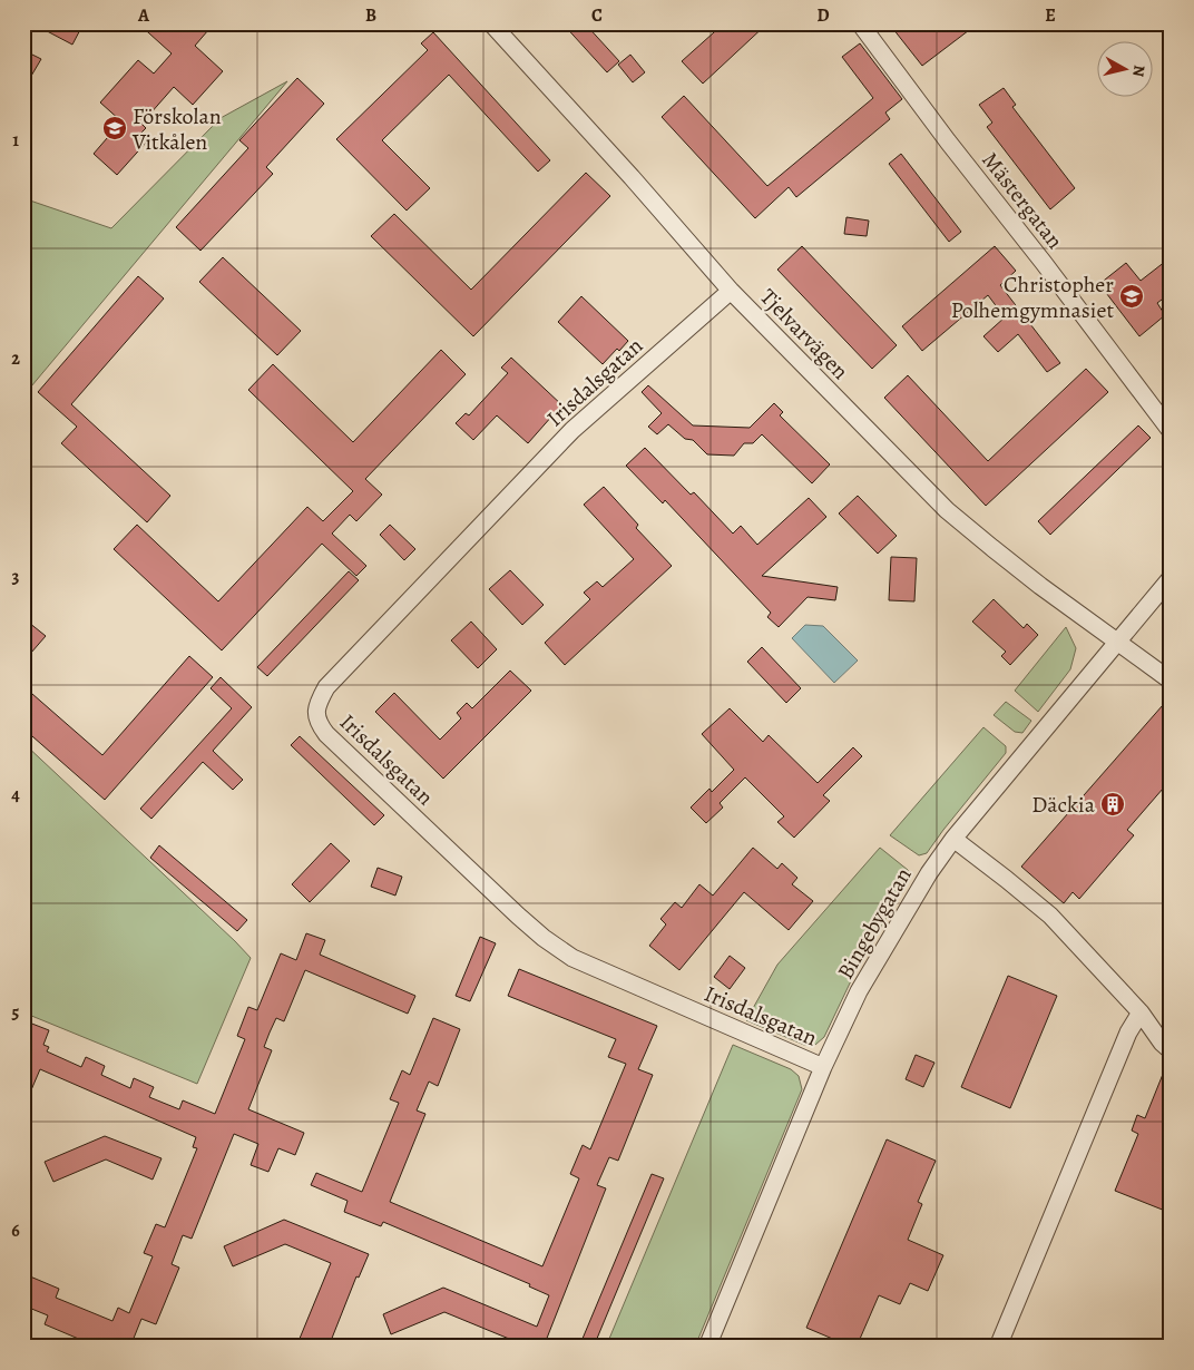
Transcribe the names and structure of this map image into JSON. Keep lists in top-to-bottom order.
{
  "streets": {
    "street": [
      "Mästergatan",
      "Tjelvarvägen",
      "Irisdalsgatan",
      "Bingebygatan"
    ]
  },
  "crossings": [
    ["Tjelvarvägen", "Irisdalsgatan"],
    ["Tjelvarvägen", "Bingebygatan"],
    ["Irisdalsgatan", "Bingebygatan"]
  ],
  "places": {
    "school or university": ["Förskolan Vitkålen", "Christopher Polhemgymnasiet"],
    "building": ["Däckia"]
  },
  "north": "right",
  "grid": {
    "columns": [
      "A",
      "B",
      "C",
      "D",
      "E"
    ],
    "rows": [
      "1",
      "2",
      "3",
      "4",
      "5",
      "6"
    ]
  }
}
